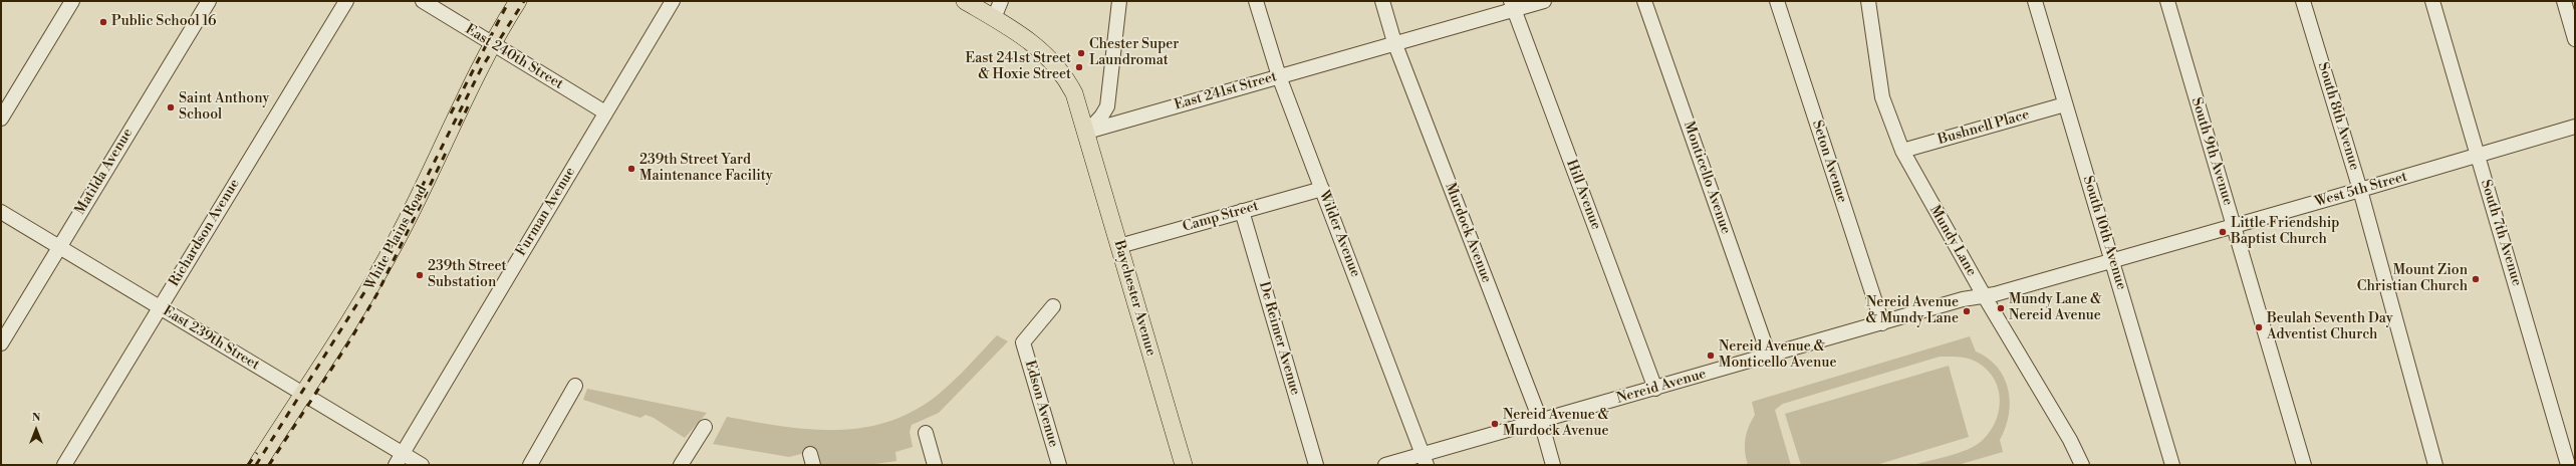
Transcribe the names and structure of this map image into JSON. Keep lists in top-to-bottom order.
{
  "streets": {
    "main road": ["White Plains Road", "Baychester Avenue"],
    "street": [
      "East 240th Street",
      "East 241st Street",
      "South 8th Avenue",
      "Bushnell Place",
      "South 9th Avenue",
      "Seton Avenue",
      "Matilda Avenue",
      "Monticello Avenue",
      "West 5th Street",
      "Hill Avenue",
      "Furman Avenue",
      "Camp Street",
      "Richardson Avenue",
      "Murdock Avenue",
      "South 10th Avenue",
      "South 7th Avenue",
      "Wilder Avenue",
      "Mundy Lane",
      "East 239th Street",
      "De Reimer Avenue",
      "Nereid Avenue",
      "Edson Avenue"
    ]
  },
  "crossings": [
    ["East 240th Street", "Furman Avenue"],
    ["East 240th Street", "White Plains Road"],
    ["East 241st Street", "Hill Avenue"],
    ["East 241st Street", "Murdock Avenue"],
    ["East 241st Street", "Wilder Avenue"],
    ["East 241st Street", "Baychester Avenue"],
    ["South 8th Avenue", "West 5th Street"],
    ["Bushnell Place", "South 10th Avenue"],
    ["Bushnell Place", "Mundy Lane"],
    ["South 9th Avenue", "West 5th Street"],
    ["Seton Avenue", "Nereid Avenue"],
    ["Matilda Avenue", "East 239th Street"],
    ["Monticello Avenue", "Nereid Avenue"],
    ["West 5th Street", "South 10th Avenue"],
    ["West 5th Street", "South 7th Avenue"],
    ["West 5th Street", "Mundy Lane"],
    ["West 5th Street", "Nereid Avenue"],
    ["Hill Avenue", "Nereid Avenue"],
    ["Furman Avenue", "East 239th Street"],
    ["Camp Street", "Wilder Avenue"],
    ["Camp Street", "Baychester Avenue"],
    ["Camp Street", "De Reimer Avenue"],
    ["Richardson Avenue", "East 239th Street"],
    ["Murdock Avenue", "Nereid Avenue"],
    ["Wilder Avenue", "Nereid Avenue"],
    ["White Plains Road", "East 239th Street"],
    ["Mundy Lane", "Nereid Avenue"]
  ],
  "places": [
    "Public School 16",
    "Chester Super Laundromat",
    "East 241st Street & Hoxie Street",
    "Saint Anthony School",
    "239th Street Yard Maintenance Facility",
    "Little Friendship Baptist Church",
    "239th Street Substation",
    "Mount Zion Christian Church",
    "Mundy Lane & Nereid Avenue",
    "Nereid Avenue & Mundy Lane",
    "Beulah Seventh Day Adventist Church",
    "Nereid Avenue & Monticello Avenue",
    "Nereid Avenue & Murdock Avenue"
  ],
  "north": "top"
}
